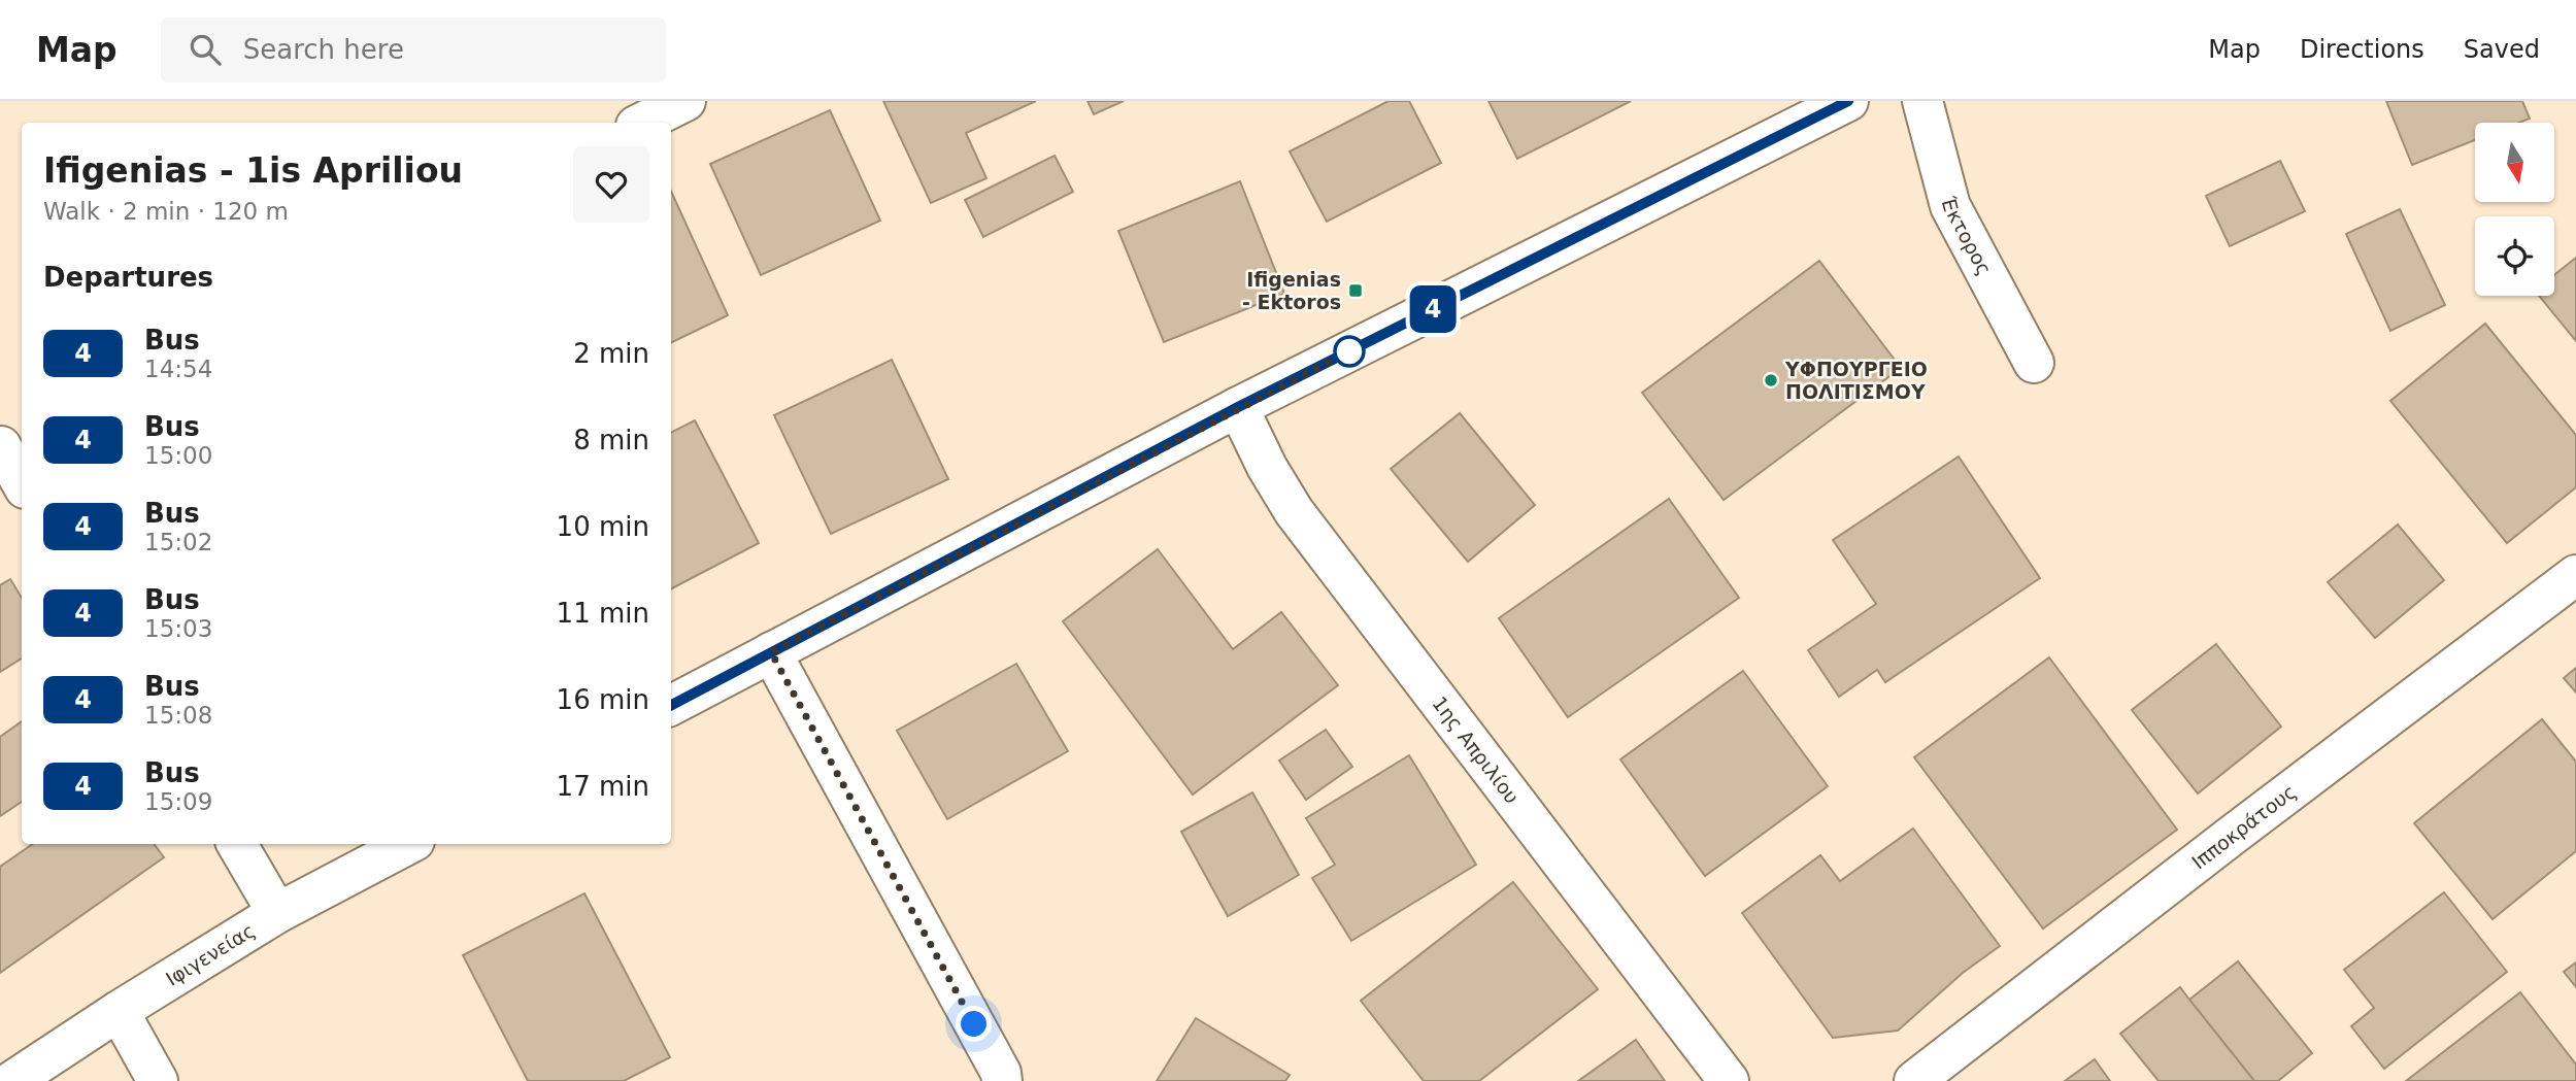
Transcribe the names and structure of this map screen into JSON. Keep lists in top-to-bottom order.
{
  "streets": {
    "street": [
      "Έκτορος",
      "1ης Απριλίου",
      "Ιπποκράτους",
      "Ιφιγενείας"
    ]
  },
  "places": {
    "transit": ["Ifigenias - Ektoros"],
    "other": ["ΥΦΠΟΥΡΓΕΙΟ ΠΟΛΙΤΙΣΜΟΥ"]
  },
  "lines": ["bus line 4"],
  "north": "bottom",
  "page": {
    "header": "Map",
    "search": "Search here",
    "nav": ["Map", "Directions", "Saved"],
    "on_map": "4",
    "heading": [
      ["Ifigenias - 1is Apriliou", "Walk · 2 min · 120 m"],
      "Departures"
    ],
    "list": [
      {
        "mark": "4",
        "name": "Bus",
        "note": "14:54",
        "value": "2 min"
      },
      {
        "mark": "4",
        "name": "Bus",
        "note": "15:00",
        "value": "8 min"
      },
      {
        "mark": "4",
        "name": "Bus",
        "note": "15:02",
        "value": "10 min"
      },
      {
        "mark": "4",
        "name": "Bus",
        "note": "15:03",
        "value": "11 min"
      },
      {
        "mark": "4",
        "name": "Bus",
        "note": "15:08",
        "value": "16 min"
      },
      {
        "mark": "4",
        "name": "Bus",
        "note": "15:09",
        "value": "17 min"
      }
    ]
  }
}
